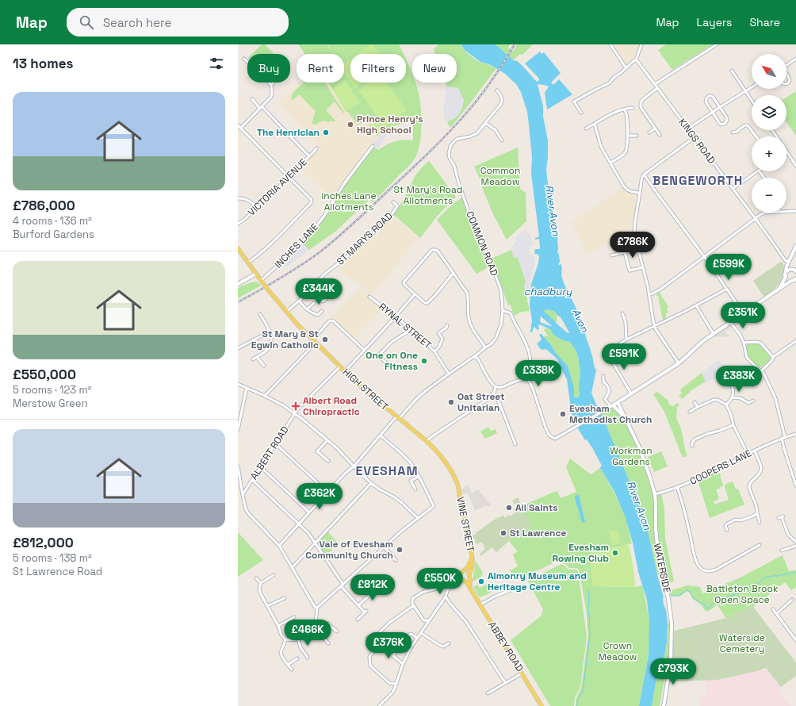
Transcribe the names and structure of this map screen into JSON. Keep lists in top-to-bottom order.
{
  "streets": {
    "main road": [
      "HIGH STREET",
      "VINE STREET",
      "WATERSIDE",
      "ABBEY ROAD"
    ],
    "street": [
      "KINGS ROAD",
      "VICTORIA AVENUE",
      "ST MARYS ROAD",
      "COMMON ROAD",
      "INCHES LANE",
      "RYNAL STREET",
      "ALBERT ROAD",
      "COOPERS LANE"
    ]
  },
  "crossings": [
    ["ST MARYS ROAD", "HIGH STREET"],
    ["COMMON ROAD", "RYNAL STREET"],
    ["COMMON ROAD", "HIGH STREET"],
    ["INCHES LANE", "HIGH STREET"],
    ["HIGH STREET", "ALBERT ROAD"],
    ["HIGH STREET", "VINE STREET"],
    ["COOPERS LANE", "WATERSIDE"],
    ["VINE STREET", "ABBEY ROAD"]
  ],
  "districts": ["BENGEWORTH", "EVESHAM"],
  "water": ["River Avon", "chadbury", "Avon"],
  "parks": [
    "Common Meadow",
    "St Mary's Road Allotments",
    "Inches Lane Allotments",
    "Workman Gardens",
    "Battleton Brook Open Space",
    "Waterside Cemetery",
    "Crown Meadow"
  ],
  "places": {
    "other": [
      "Prince Henry's High School",
      "The Henrician",
      "St Mary & St Egwin Catholic",
      "One on One Fitness",
      "Oat Street Unitarian",
      "Evesham Methodist Church",
      "All Saints",
      "St Lawrence",
      "Vale of Evesham Community Church",
      "Evesham Rowing Club",
      "Almonry Museum and Heritage Centre"
    ],
    "health": ["Albert Road Chiropractic"]
  },
  "north": "top left",
  "page": {
    "header": "Map",
    "search": "Search here",
    "nav": ["Map", "Layers", "Share"],
    "heading": "13 homes",
    "map_buttons": ["+", "−"],
    "chip": [
      "Buy",
      "Rent",
      "Filters",
      "New"
    ],
    "list": [
      {
        "name": "£786,000",
        "note": "4 rooms · 136 m² · Burford Gardens"
      },
      {
        "name": "£550,000",
        "note": "5 rooms · 123 m² · Merstow Green"
      },
      {
        "name": "£812,000",
        "note": "5 rooms · 138 m² · St Lawrence Road"
      }
    ],
    "price": [
      "£786K",
      "£599K",
      "£344K",
      "£351K",
      "£591K",
      "£338K",
      "£383K",
      "£362K",
      "£550K",
      "£812K",
      "£466K",
      "£376K",
      "£793K"
    ]
  }
}
